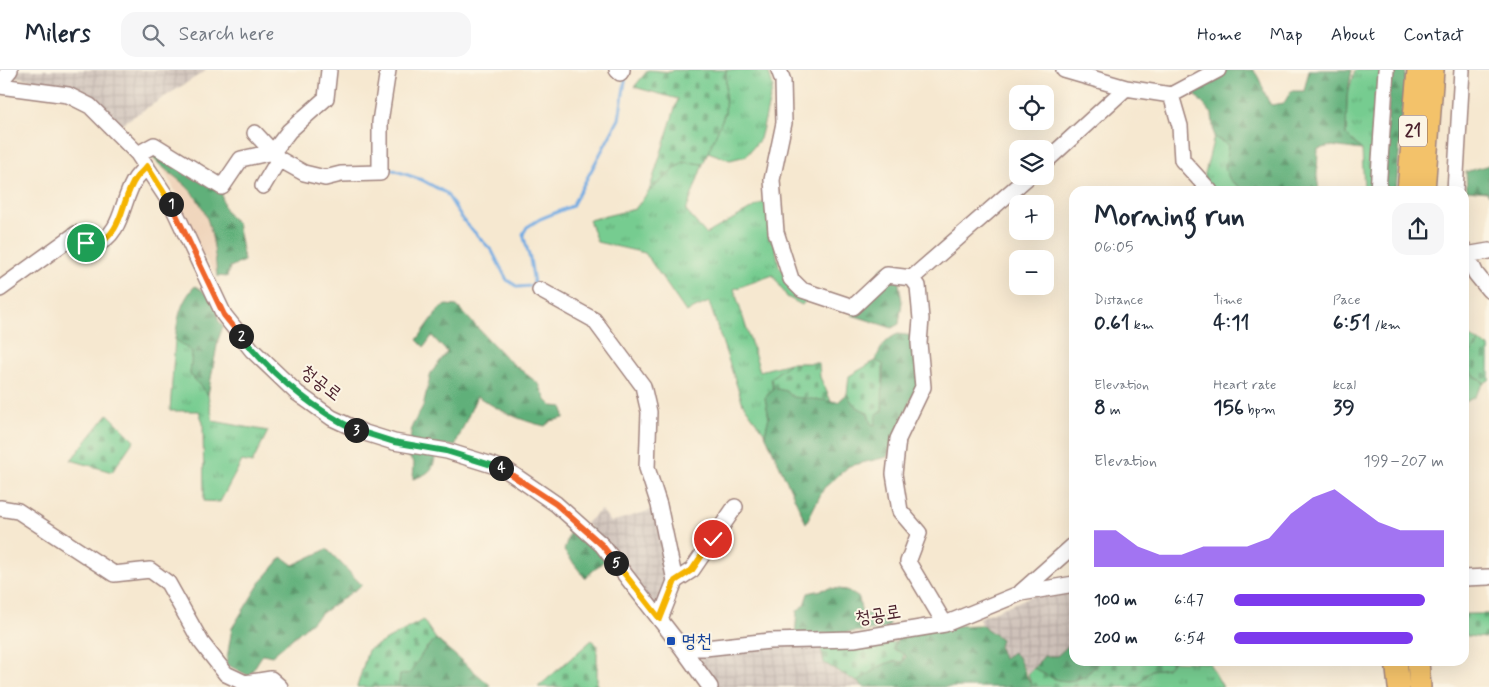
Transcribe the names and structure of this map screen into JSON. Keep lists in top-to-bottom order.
{
  "streets": {
    "highway": ["21"],
    "street": ["청공로"]
  },
  "places": {
    "transit": ["명천"]
  },
  "page": {
    "header": "Milers",
    "search": "Search here",
    "nav": [
      "Home",
      "Map",
      "About",
      "Contact"
    ],
    "map_buttons": ["+", "−"],
    "heading": ["Morning run", "06:05"],
    "pins": [
      "1",
      "2",
      "3",
      "4",
      "5"
    ],
    "stats": [
      ["Distance", "0.61 km"],
      ["Time", "4:11"],
      ["Pace", "6:51 /km"],
      ["Elevation", "8 m"],
      ["Heart rate", "156 bpm"],
      ["kcal", "39"]
    ],
    "chart": ["Elevation", "199–207 m"],
    "list": [
      {
        "name": "100 m",
        "note": "6:47"
      },
      {
        "name": "200 m",
        "note": "6:54"
      }
    ]
  }
}
